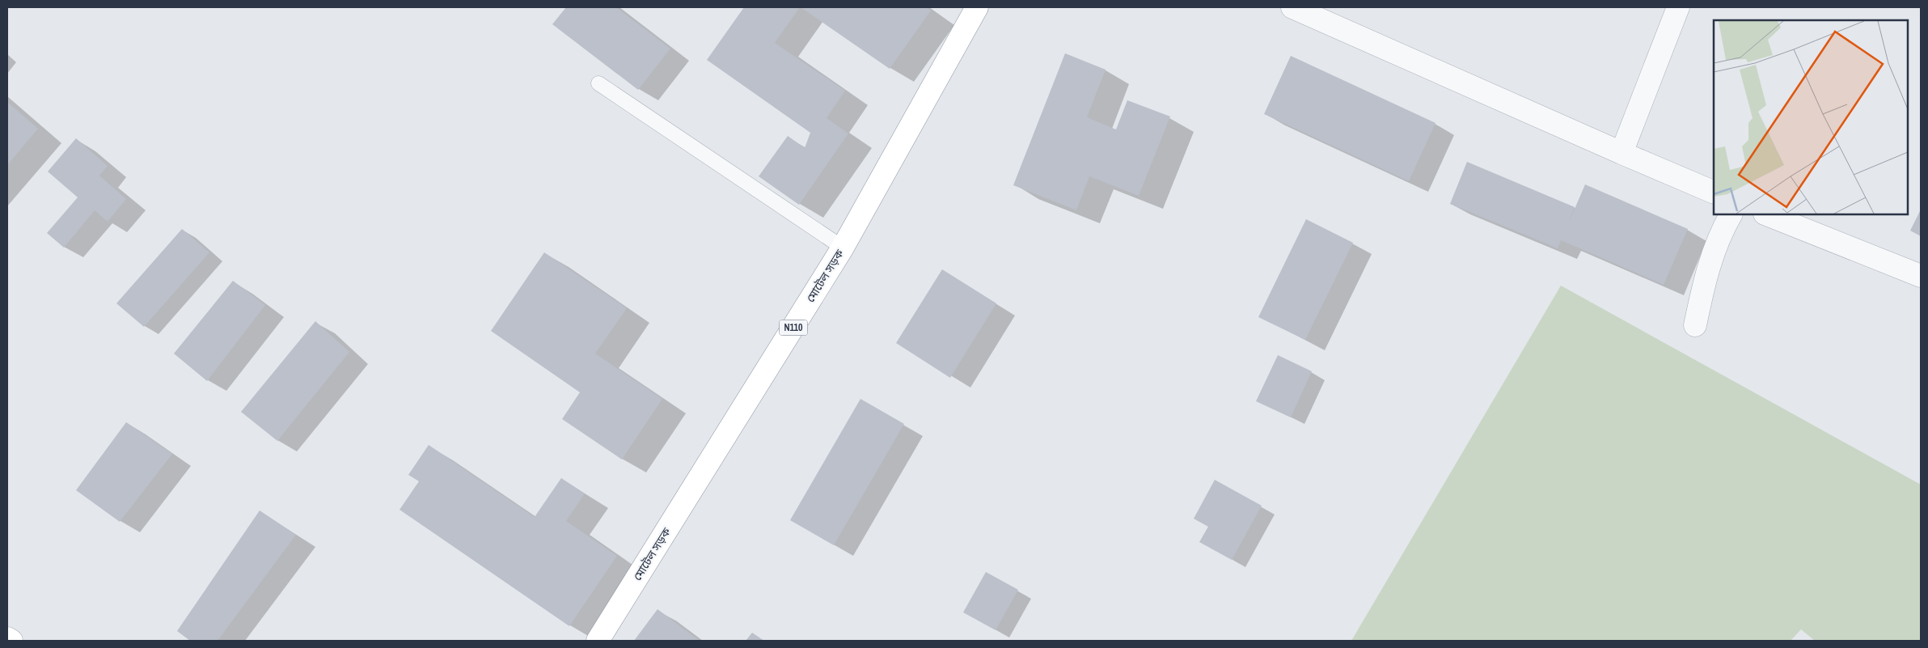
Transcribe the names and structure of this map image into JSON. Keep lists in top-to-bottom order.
{
  "streets": {
    "main road": ["মোটেল সড়ক", "N110"]
  }
}
